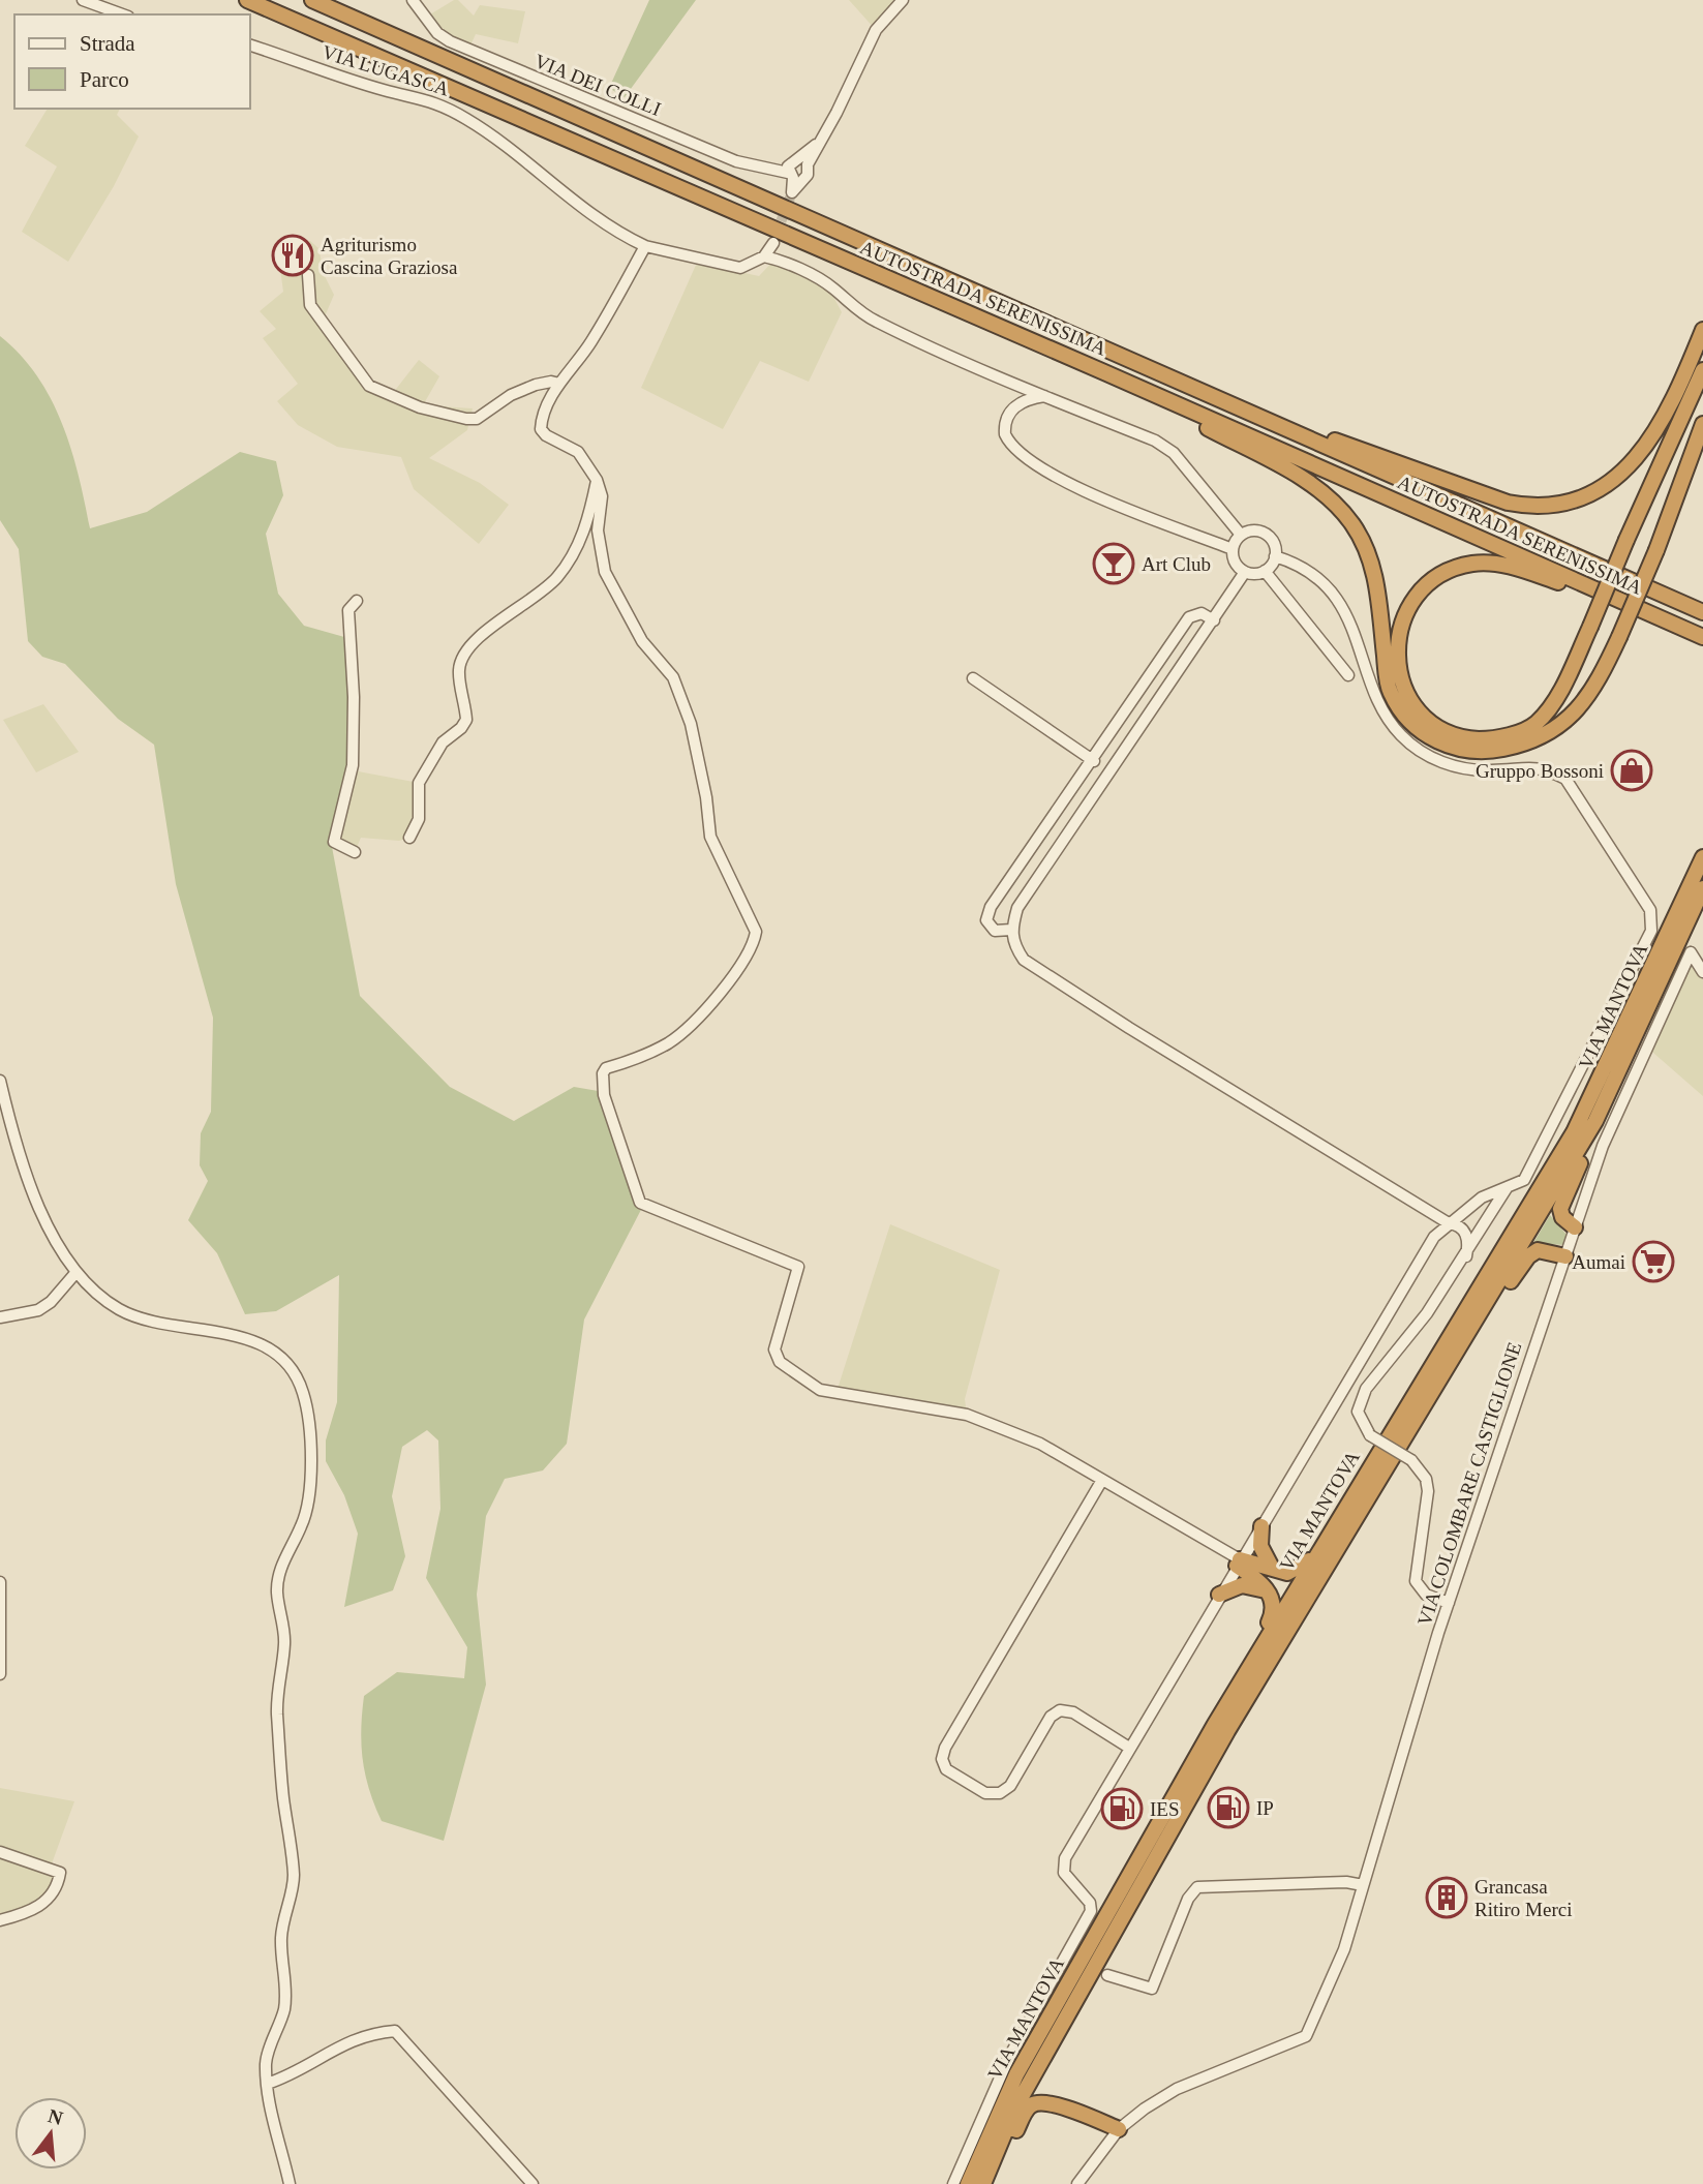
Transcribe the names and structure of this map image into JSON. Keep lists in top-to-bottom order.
{
  "streets": {
    "highway": ["AUTOSTRADA SERENISSIMA", "VIA MANTOVA"],
    "street": ["VIA LUGASCA", "VIA DEI COLLI", "VIA COLOMBARE CASTIGLIONE"]
  },
  "places": {
    "restaurant": ["Agriturismo Cascina Graziosa"],
    "bar": ["Art Club"],
    "shop": ["Gruppo Bossoni"],
    "supermarket": ["Aumai"],
    "fuel station": ["IP", "IES"],
    "building": ["Grancasa Ritiro Merci"]
  },
  "legend": ["Strada", "Parco"],
  "north": "top"
}
